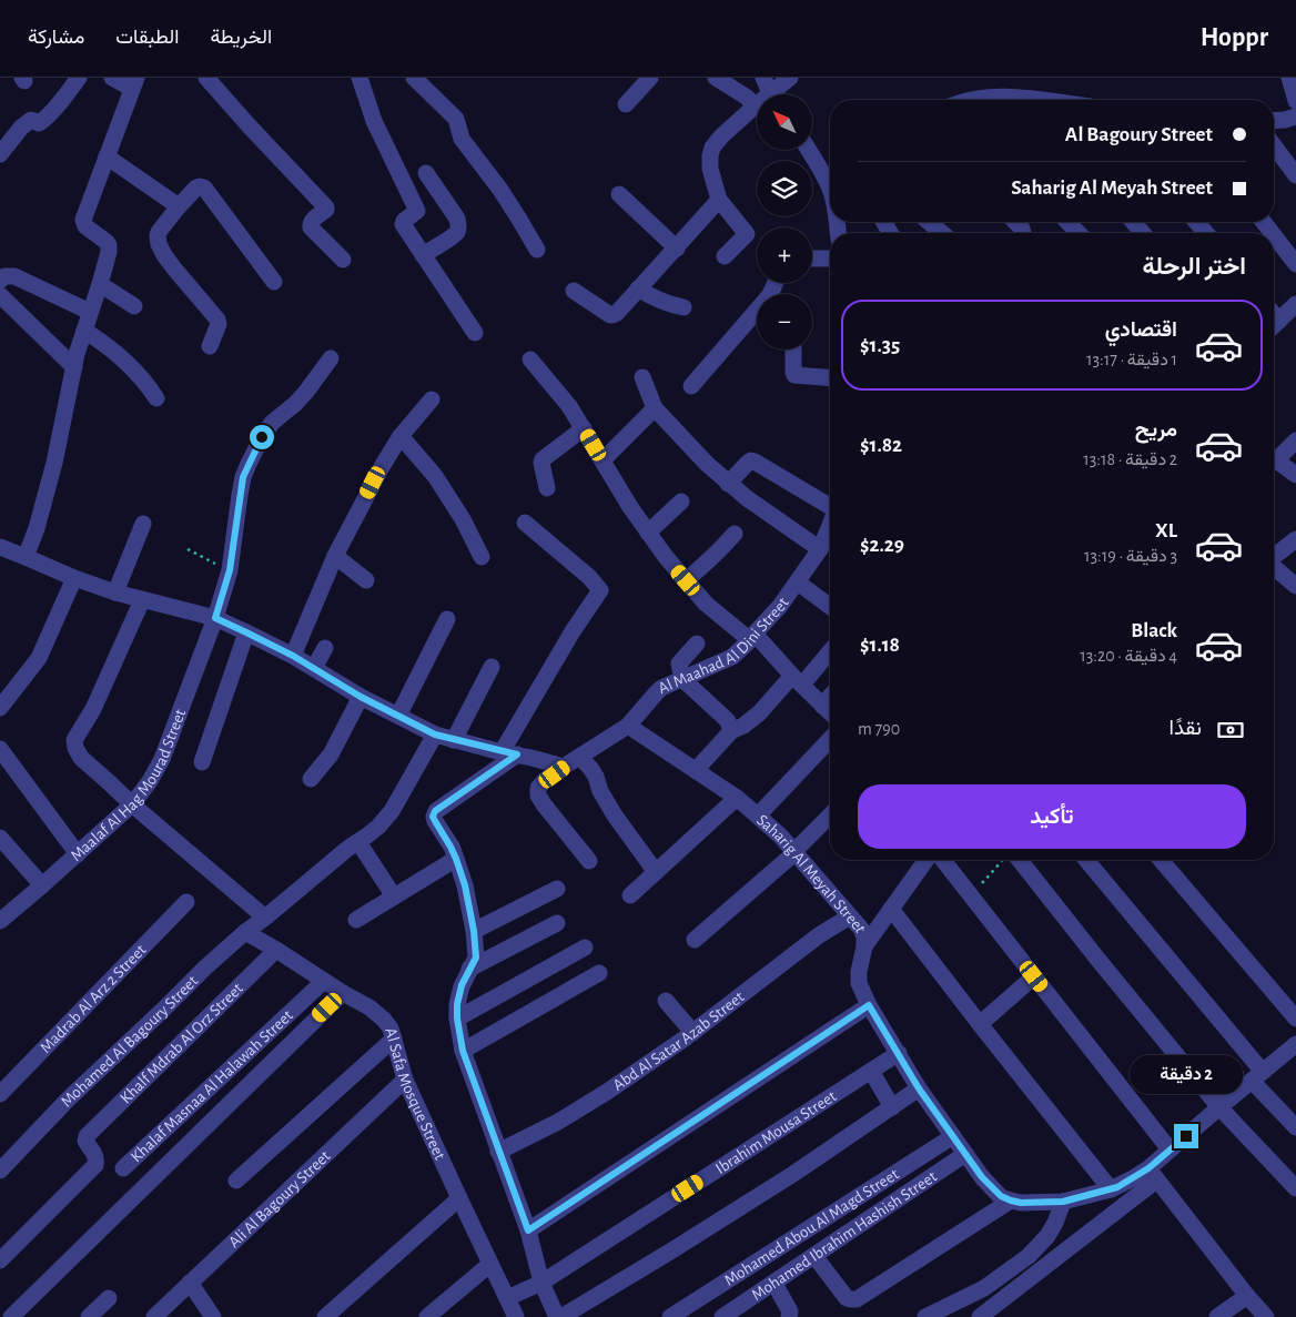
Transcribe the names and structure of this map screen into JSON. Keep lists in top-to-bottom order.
{
  "streets": {
    "street": [
      "Al Maahad Al Dini Street",
      "Maalaf Al Hag Mourad Street",
      "Saharig Al Meyah Street",
      "Madrab Al Arz 2 Street",
      "Abd Al Satar Azab Street",
      "Mohamed Al Bagoury Street",
      "Khalf Mdrab Al Orz Street",
      "Khalaf Masnaa Al Halawah Street",
      "Al Safa Mosque Street",
      "Ibrahim Mousa Street",
      "Ali Al Bagoury Street",
      "Mohamed Abou Al Magd Street",
      "Mohamed Ibrahim Hashish Street"
    ]
  },
  "crossings": [
    ["Al Maahad Al Dini Street", "Saharig Al Meyah Street"],
    ["Saharig Al Meyah Street", "Abd Al Satar Azab Street"],
    ["Saharig Al Meyah Street", "Ibrahim Mousa Street"],
    ["Saharig Al Meyah Street", "Mohamed Abou Al Magd Street"],
    ["Saharig Al Meyah Street", "Mohamed Ibrahim Hashish Street"],
    ["Mohamed Al Bagoury Street", "Al Safa Mosque Street"],
    ["Khalf Mdrab Al Orz Street", "Al Safa Mosque Street"],
    ["Khalaf Masnaa Al Halawah Street", "Al Safa Mosque Street"],
    ["Al Safa Mosque Street", "Ibrahim Mousa Street"],
    ["Al Safa Mosque Street", "Ali Al Bagoury Street"]
  ],
  "north": "top left",
  "page": {
    "header": "Hoppr",
    "nav": ["الخريطة", "الطبقات", "مشاركة"],
    "map_buttons": ["+", "−"],
    "banner": ["Al Bagoury Street", "Saharig Al Meyah Street"],
    "heading": "اختر الرحلة",
    "list": [
      {
        "name": "اقتصادي",
        "note": "1 دقيقة · 13:17",
        "value": "$1.35"
      },
      {
        "name": "مريح",
        "note": "2 دقيقة · 13:18",
        "value": "$1.82"
      },
      {
        "name": "XL",
        "note": "3 دقيقة · 13:19",
        "value": "$2.29"
      },
      {
        "name": "Black",
        "note": "4 دقيقة · 13:20",
        "value": "$1.18"
      }
    ],
    "pay": ["نقدًا", "790 m"],
    "buttons": "تأكيد",
    "bubble": "2 دقيقة"
  }
}
